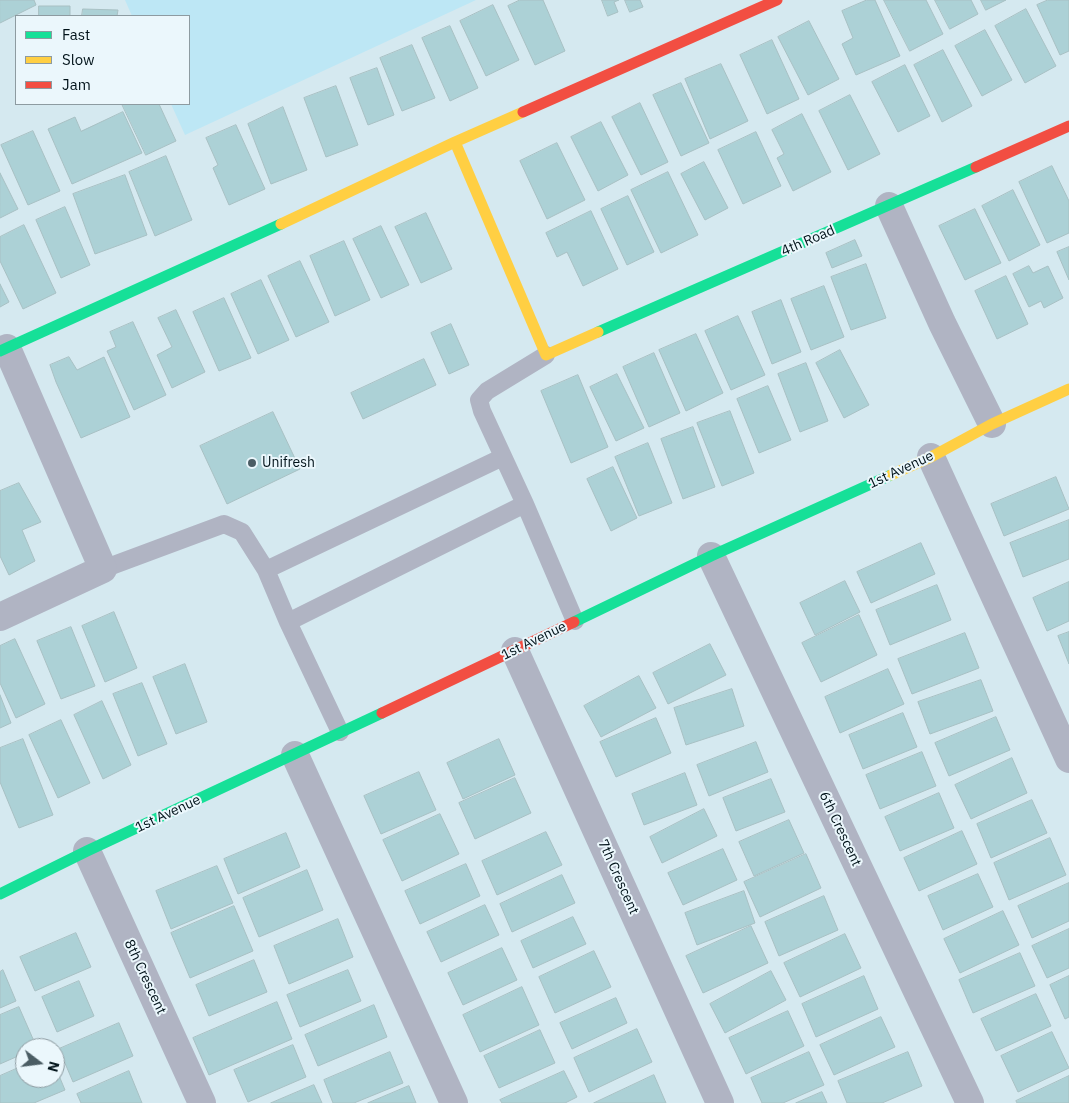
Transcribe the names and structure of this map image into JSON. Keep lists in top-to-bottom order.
{
  "streets": {
    "street": [
      "4th Road",
      "1st Avenue",
      "6th Crescent",
      "7th Crescent",
      "8th Crescent"
    ]
  },
  "crossings": [
    ["1st Avenue", "6th Crescent"],
    ["1st Avenue", "7th Crescent"],
    ["1st Avenue", "8th Crescent"]
  ],
  "places": ["Unifresh"],
  "legend": ["Fast", "Slow", "Jam"],
  "north": "right"
}
